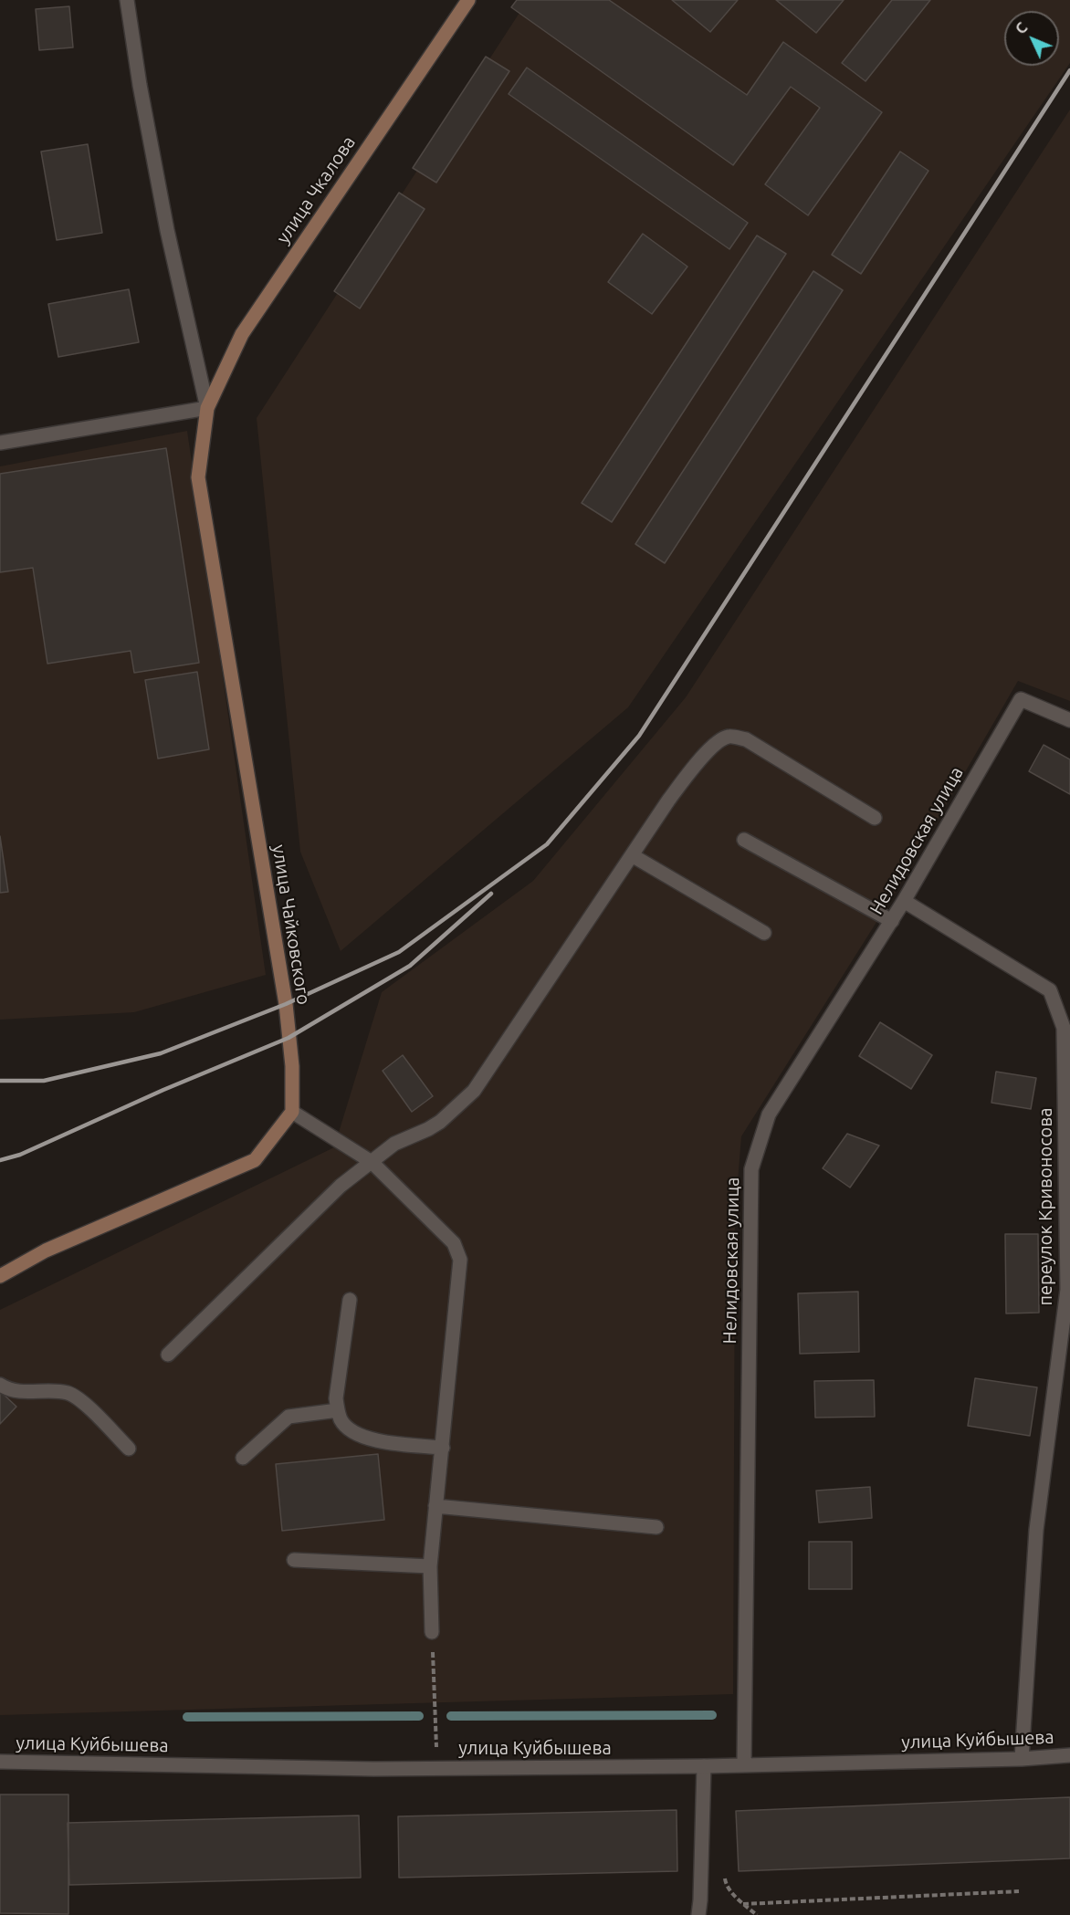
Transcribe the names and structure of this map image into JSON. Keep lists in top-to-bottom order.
{
  "streets": {
    "street": [
      "улица Чкалова",
      "Нелидовская улица",
      "улица Чайковского",
      "переулок Кривоносова",
      "улица Куйбышева"
    ]
  },
  "crossings": [
    ["улица Чкалова", "улица Чайковского"],
    ["Нелидовская улица", "переулок Кривоносова"],
    ["Нелидовская улица", "улица Куйбышева"],
    ["переулок Кривоносова", "улица Куйбышева"]
  ],
  "north": "top left"
}
